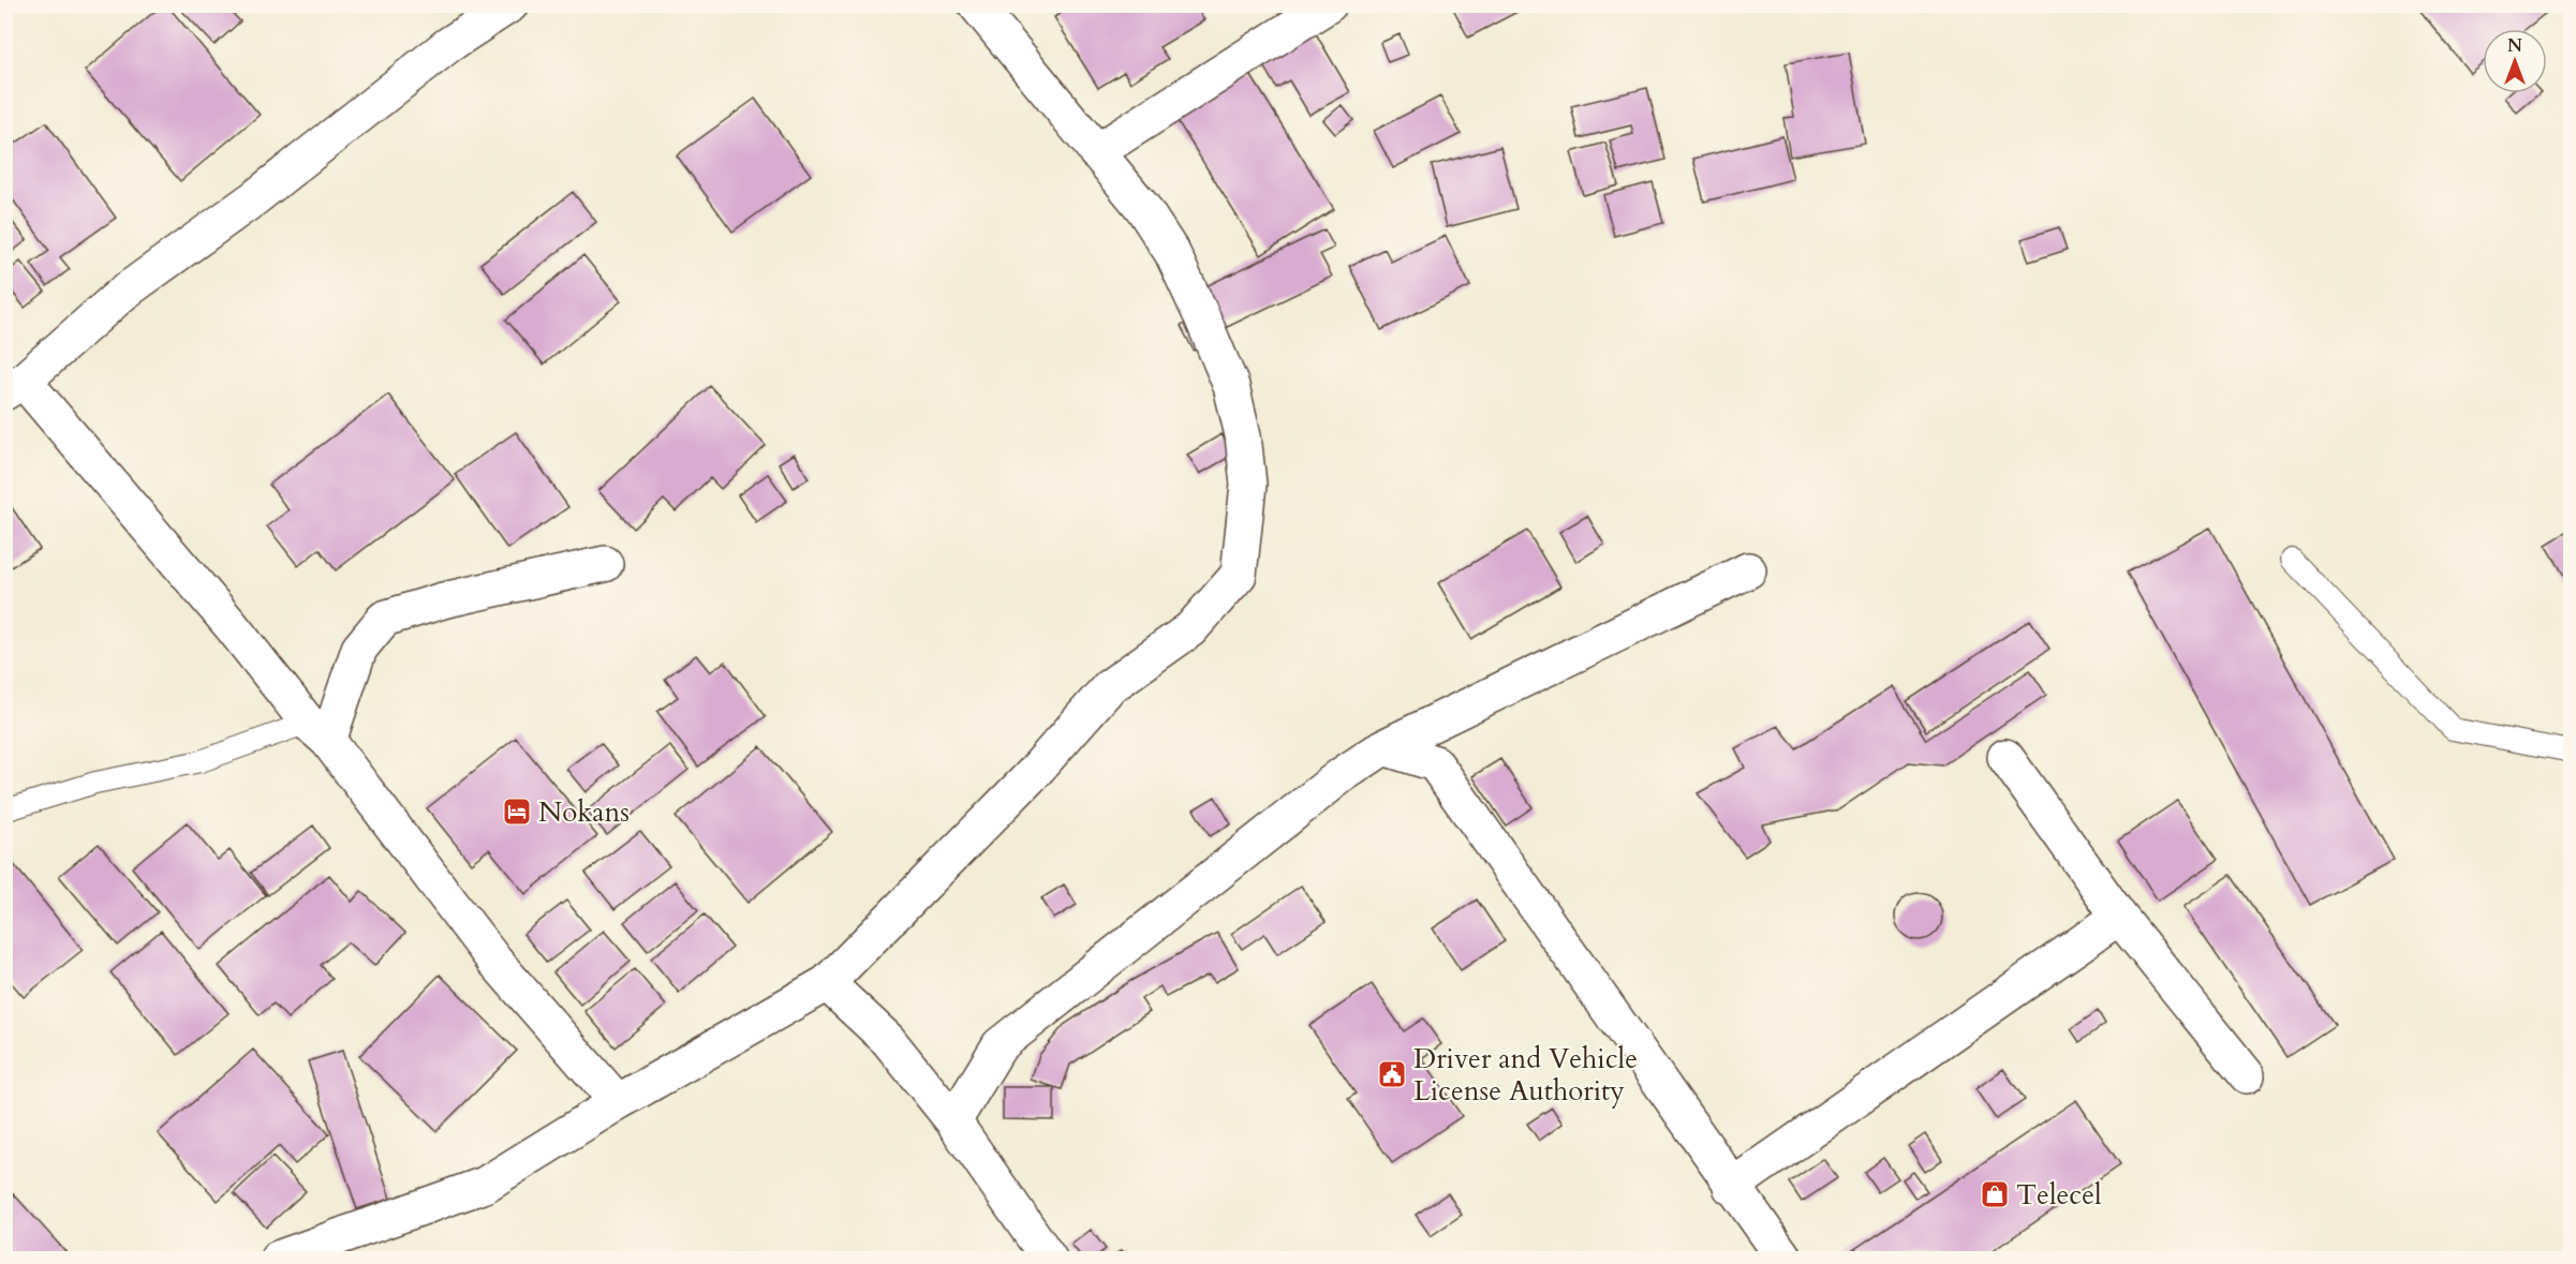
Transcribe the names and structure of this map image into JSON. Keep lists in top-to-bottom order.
{
  "places": {
    "hotel": ["Nokans"],
    "public building": ["Driver and Vehicle License Authority"],
    "shop": ["Telecel"]
  },
  "north": "top"
}
